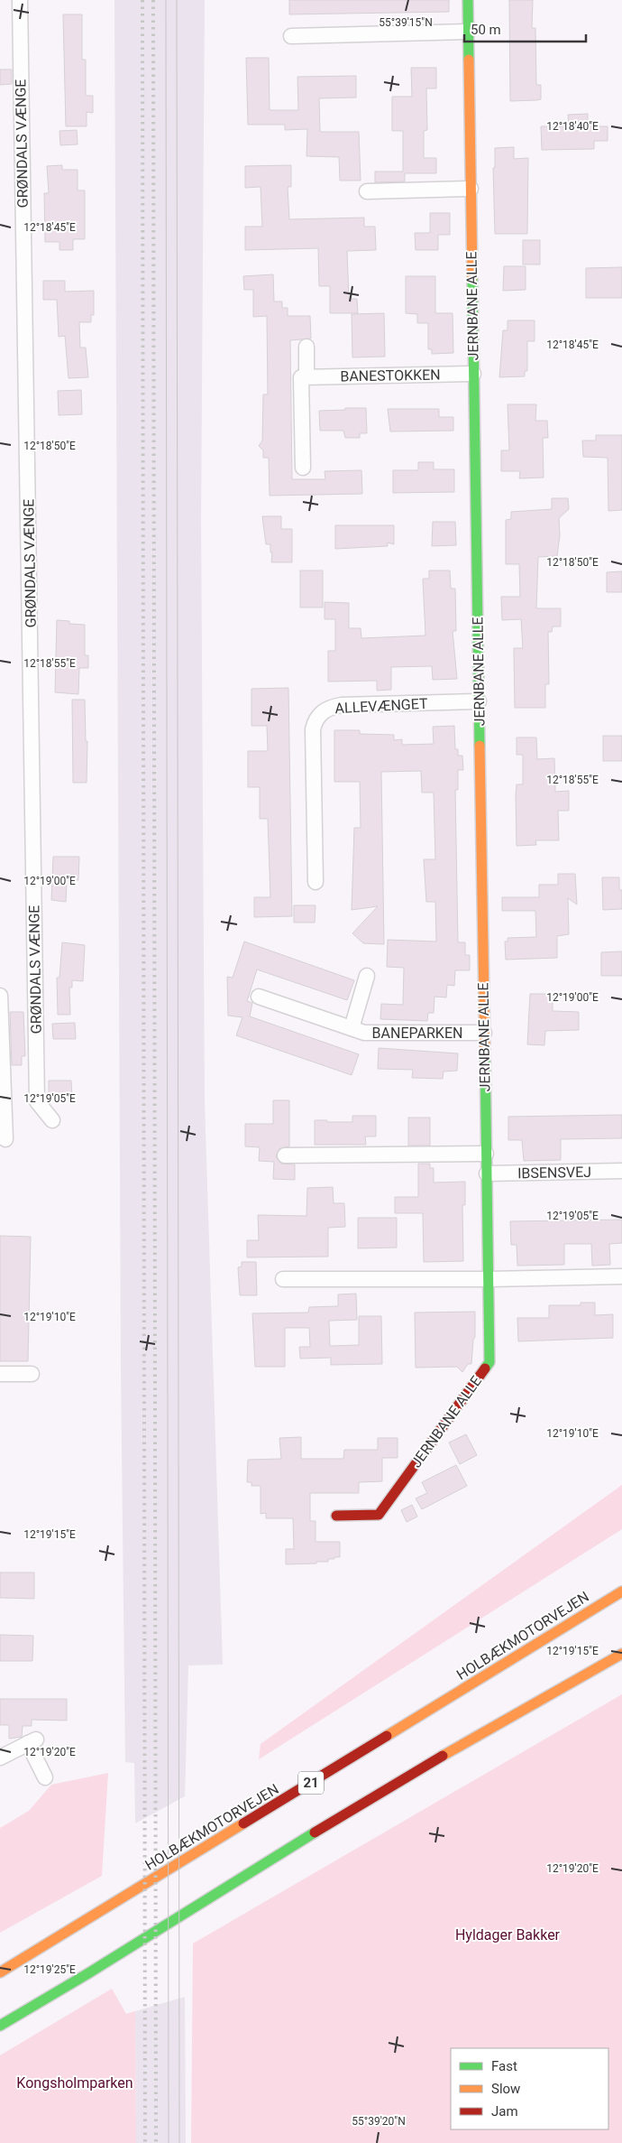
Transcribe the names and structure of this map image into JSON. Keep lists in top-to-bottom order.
{
  "streets": {
    "main road": ["JERNBANE ALLE", "HOLBÆKMOTORVEJEN", "21"],
    "street": [
      "GRØNDALS VÆNGE",
      "BANESTOKKEN",
      "ALLEVÆNGET",
      "BANEPARKEN",
      "IBSENSVEJ"
    ]
  },
  "crossings": [
    ["JERNBANE ALLE", "BANESTOKKEN"],
    ["JERNBANE ALLE", "ALLEVÆNGET"],
    ["JERNBANE ALLE", "BANEPARKEN"],
    ["JERNBANE ALLE", "IBSENSVEJ"]
  ],
  "parks": ["Hyldager Bakker", "Kongsholmparken"],
  "legend": ["Fast", "Slow", "Jam"],
  "scale_bar": "50 m",
  "coordinates": [
    "55°39'15\"N",
    "12°18'40\"E",
    "12°18'45\"E",
    "12°18'50\"E",
    "12°18'55\"E",
    "12°19'00\"E",
    "12°19'05\"E",
    "12°19'10\"E",
    "12°19'15\"E",
    "12°19'20\"E",
    "12°19'25\"E",
    "55°39'20\"N"
  ]
}
